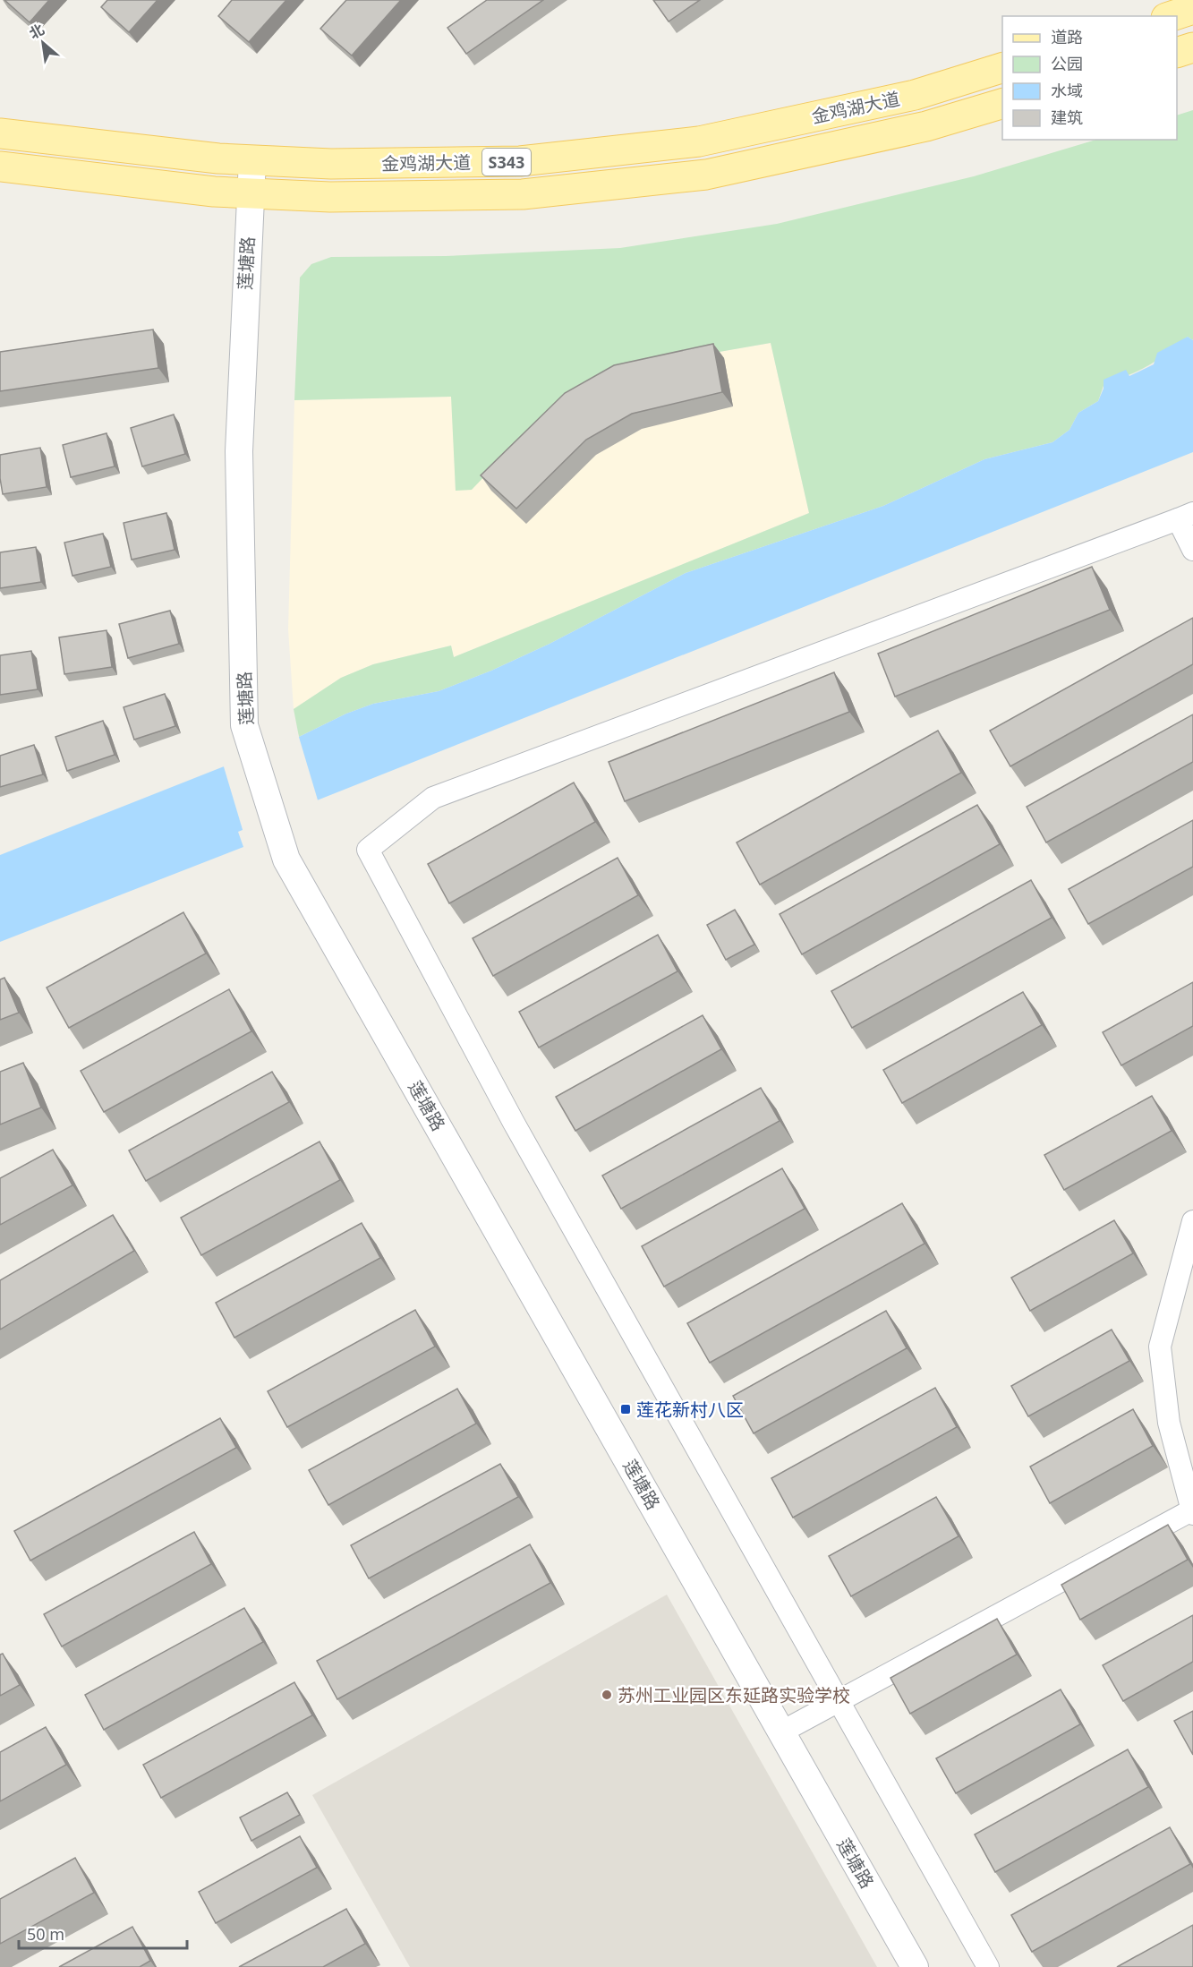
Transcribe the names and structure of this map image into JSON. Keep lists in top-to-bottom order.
{
  "streets": {
    "main road": ["金鸡湖大道", "S343"],
    "street": ["莲塘路"]
  },
  "crossings": [
    ["金鸡湖大道", "莲塘路"]
  ],
  "places": {
    "transit": ["莲花新村八区"],
    "other": ["苏州工业园区东延路实验学校"]
  },
  "legend": [
    "道路",
    "公园",
    "水域",
    "建筑"
  ],
  "scale_bar": "50 m",
  "north": "top left"
}
